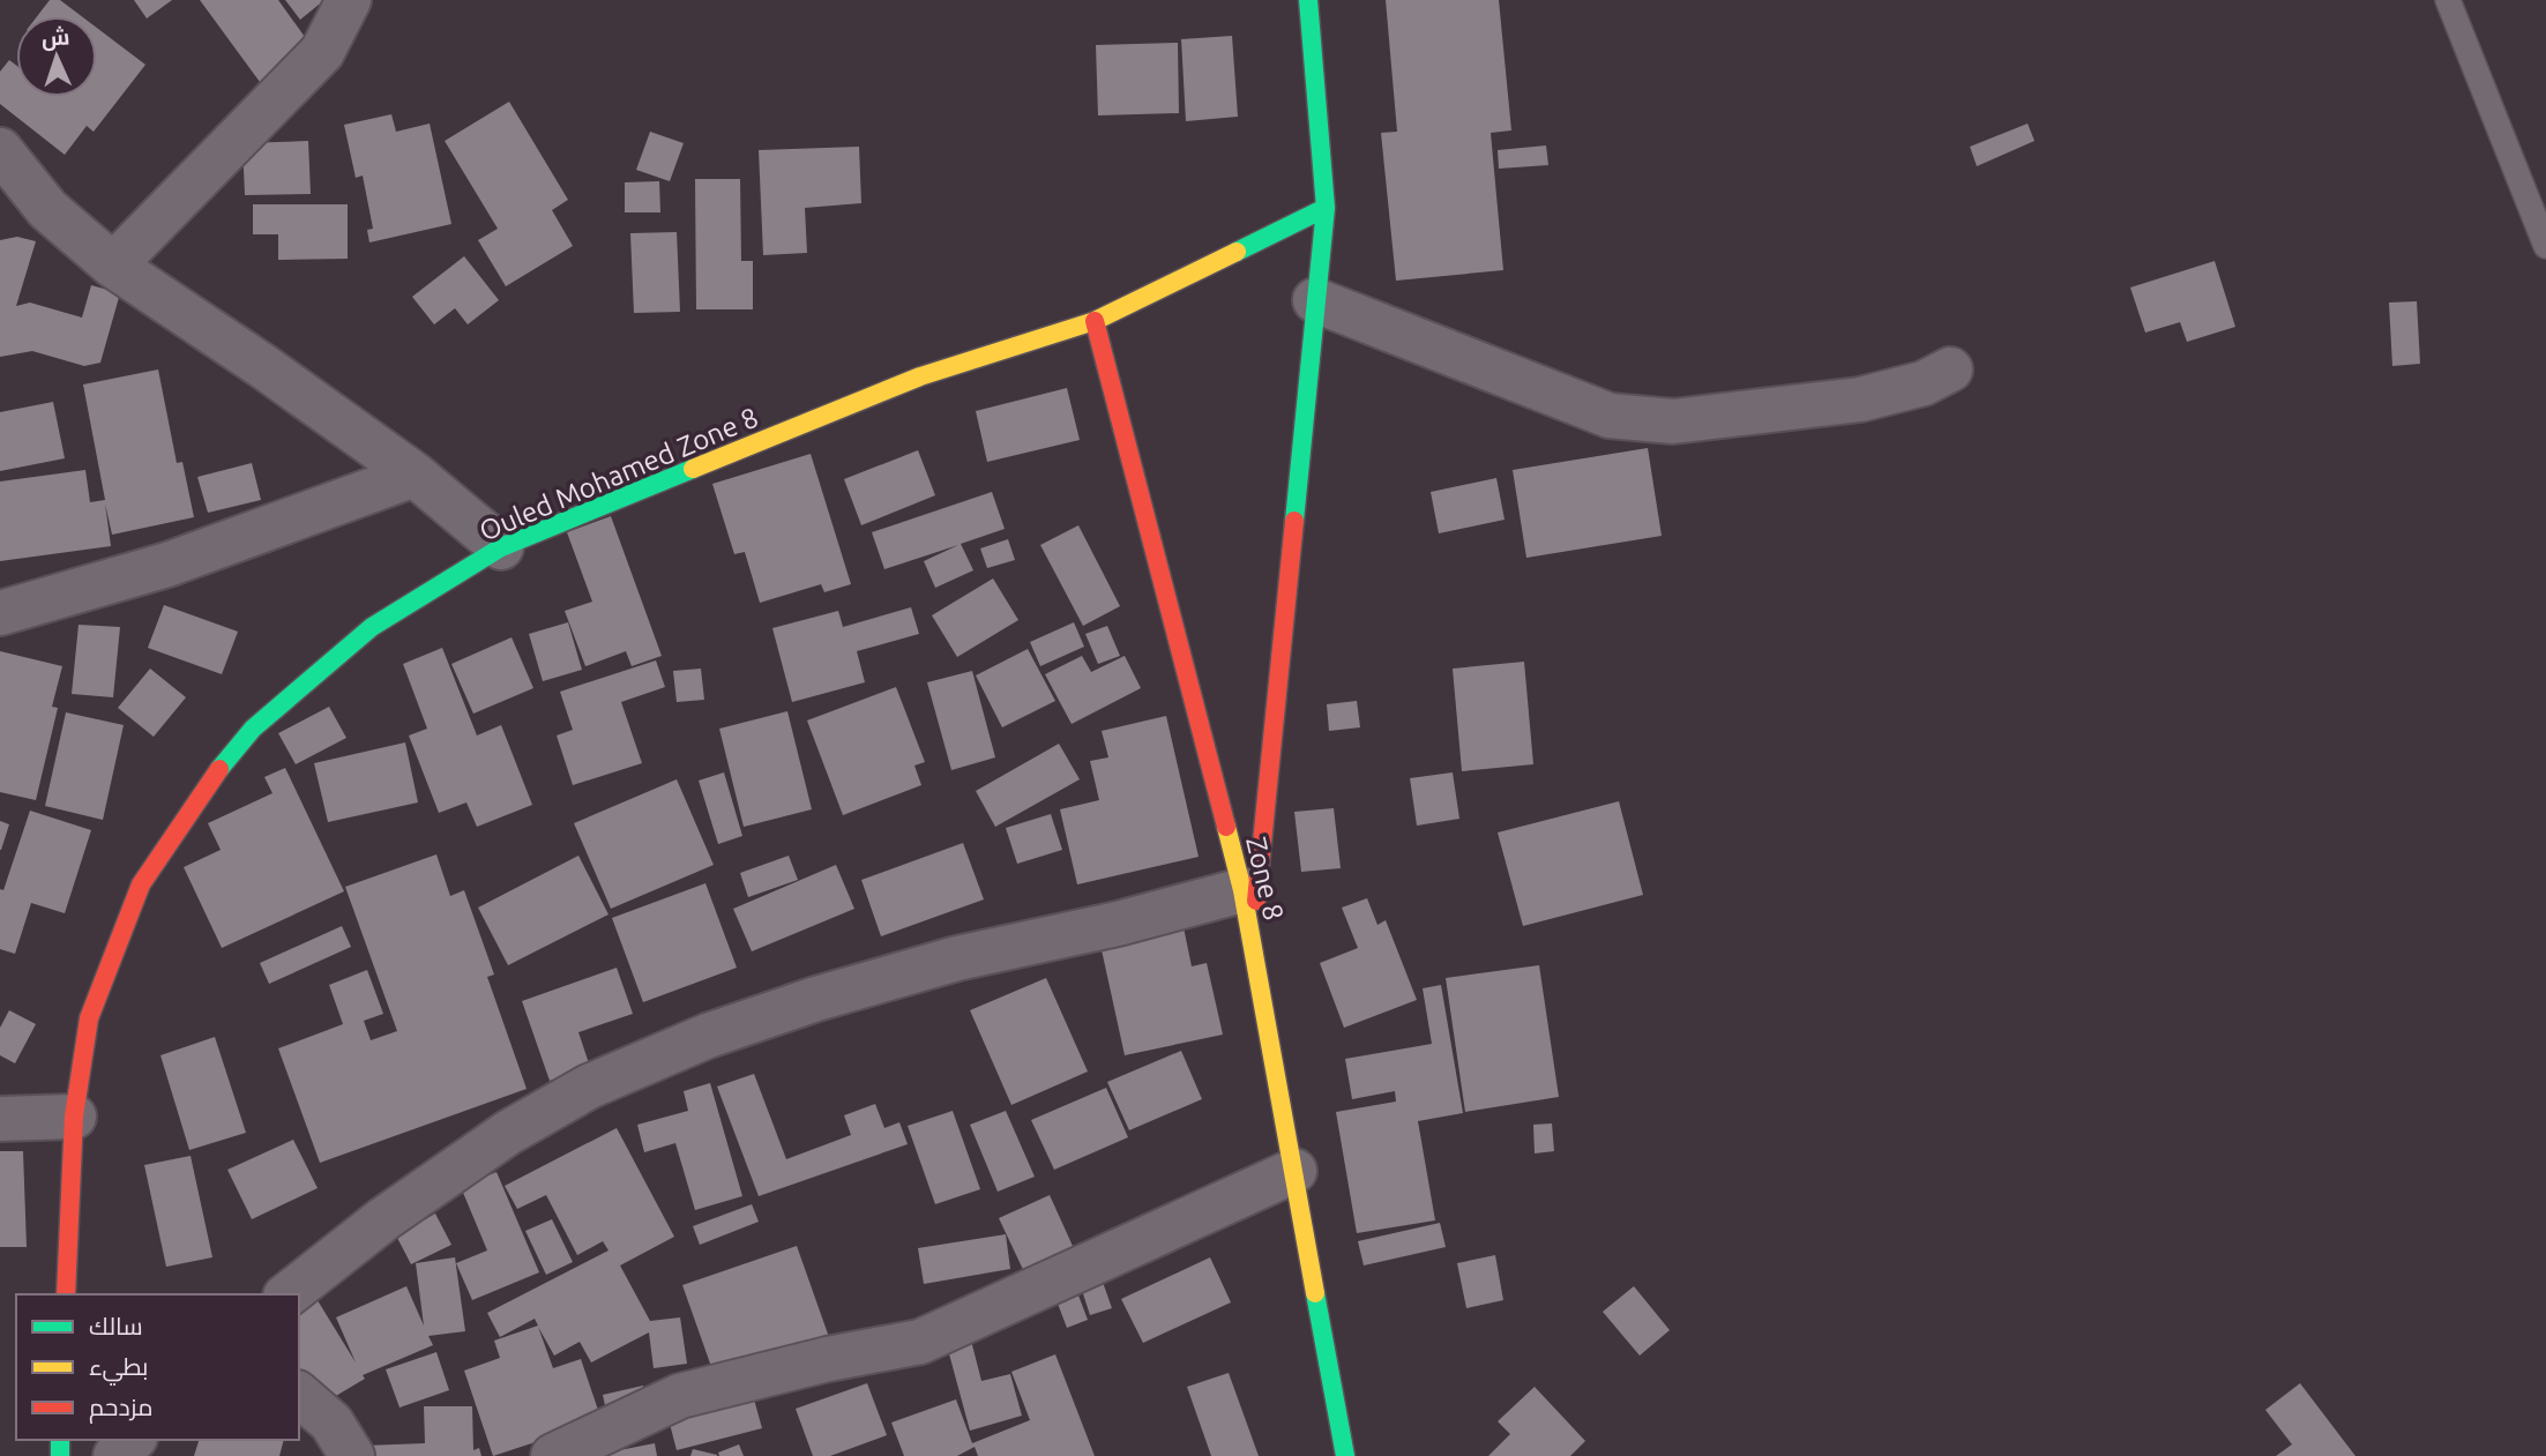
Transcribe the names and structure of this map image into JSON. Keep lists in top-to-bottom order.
{
  "streets": {
    "main road": ["Ouled Mohamed Zone 8", "Zone 8"]
  },
  "crossings": [
    ["Ouled Mohamed Zone 8", "Zone 8"]
  ],
  "legend": ["سالك", "بطيء", "مزدحم"],
  "north": "top"
}
